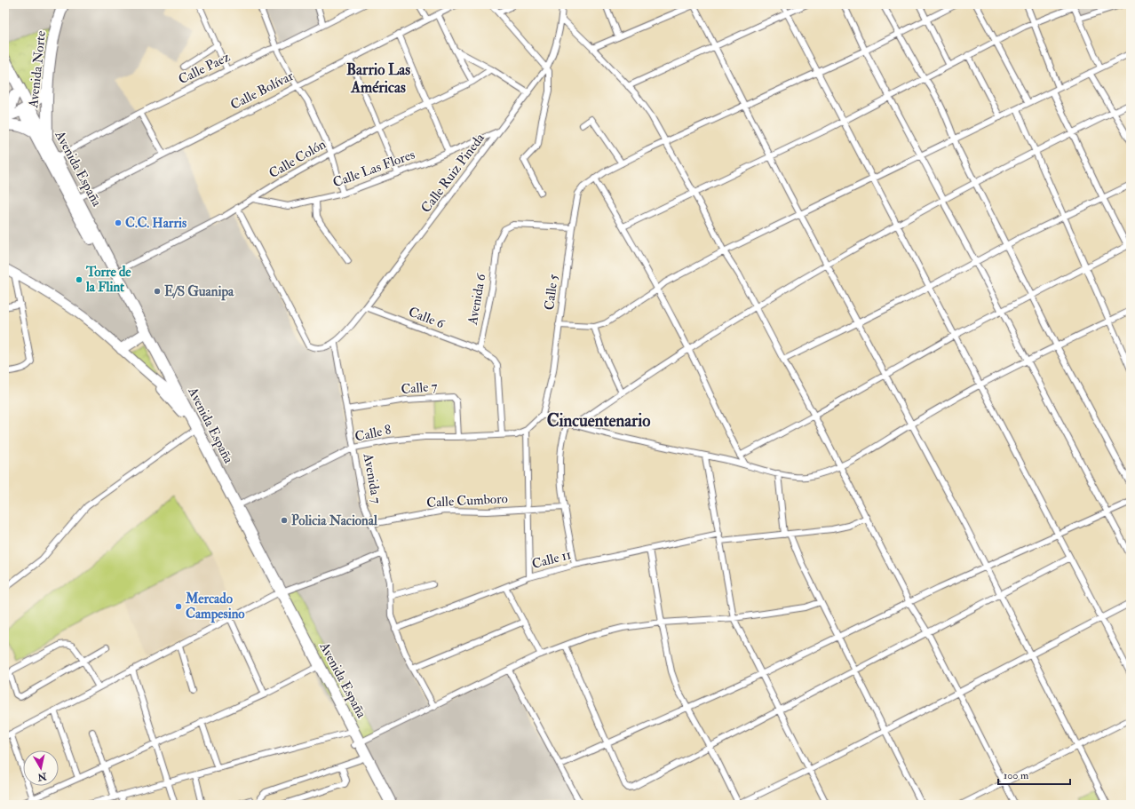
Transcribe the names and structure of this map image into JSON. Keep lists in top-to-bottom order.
{
  "streets": {
    "highway": ["Avenida Norte", "Avenida España"],
    "street": [
      "Calle Paez",
      "Calle Bolívar",
      "Calle Colón",
      "Calle Las Flores",
      "Calle Ruiz Pineda",
      "Calle 5",
      "Avenida 6",
      "Calle 6",
      "Calle 7",
      "Calle 8",
      "Avenida 7",
      "Calle Cumboro",
      "Calle 11"
    ]
  },
  "crossings": [
    ["Calle Paez", "Avenida Norte"],
    ["Calle Paez", "Avenida España"],
    ["Avenida Norte", "Avenida España"],
    ["Calle Bolívar", "Avenida España"],
    ["Calle Colón", "Avenida España"],
    ["Calle Colón", "Calle Las Flores"],
    ["Avenida España", "Calle 8"],
    ["Calle Las Flores", "Calle Ruiz Pineda"],
    ["Calle Ruiz Pineda", "Calle 6"],
    ["Calle Ruiz Pineda", "Avenida 7"],
    ["Calle 5", "Avenida 6"],
    ["Avenida 6", "Calle 6"],
    ["Calle 7", "Calle 8"],
    ["Calle 7", "Avenida 7"],
    ["Calle 8", "Avenida 7"],
    ["Avenida 7", "Calle Cumboro"],
    ["Avenida 7", "Calle 11"]
  ],
  "districts": ["Barrio Las Américas", "Cincuentenario"],
  "places": [
    "C.C. Harris",
    "Torre de la Flint",
    "E/S Guanipa",
    "Policia Nacional",
    "Mercado Campesino"
  ],
  "scale_bar": "100 m",
  "north": "bottom"
}
